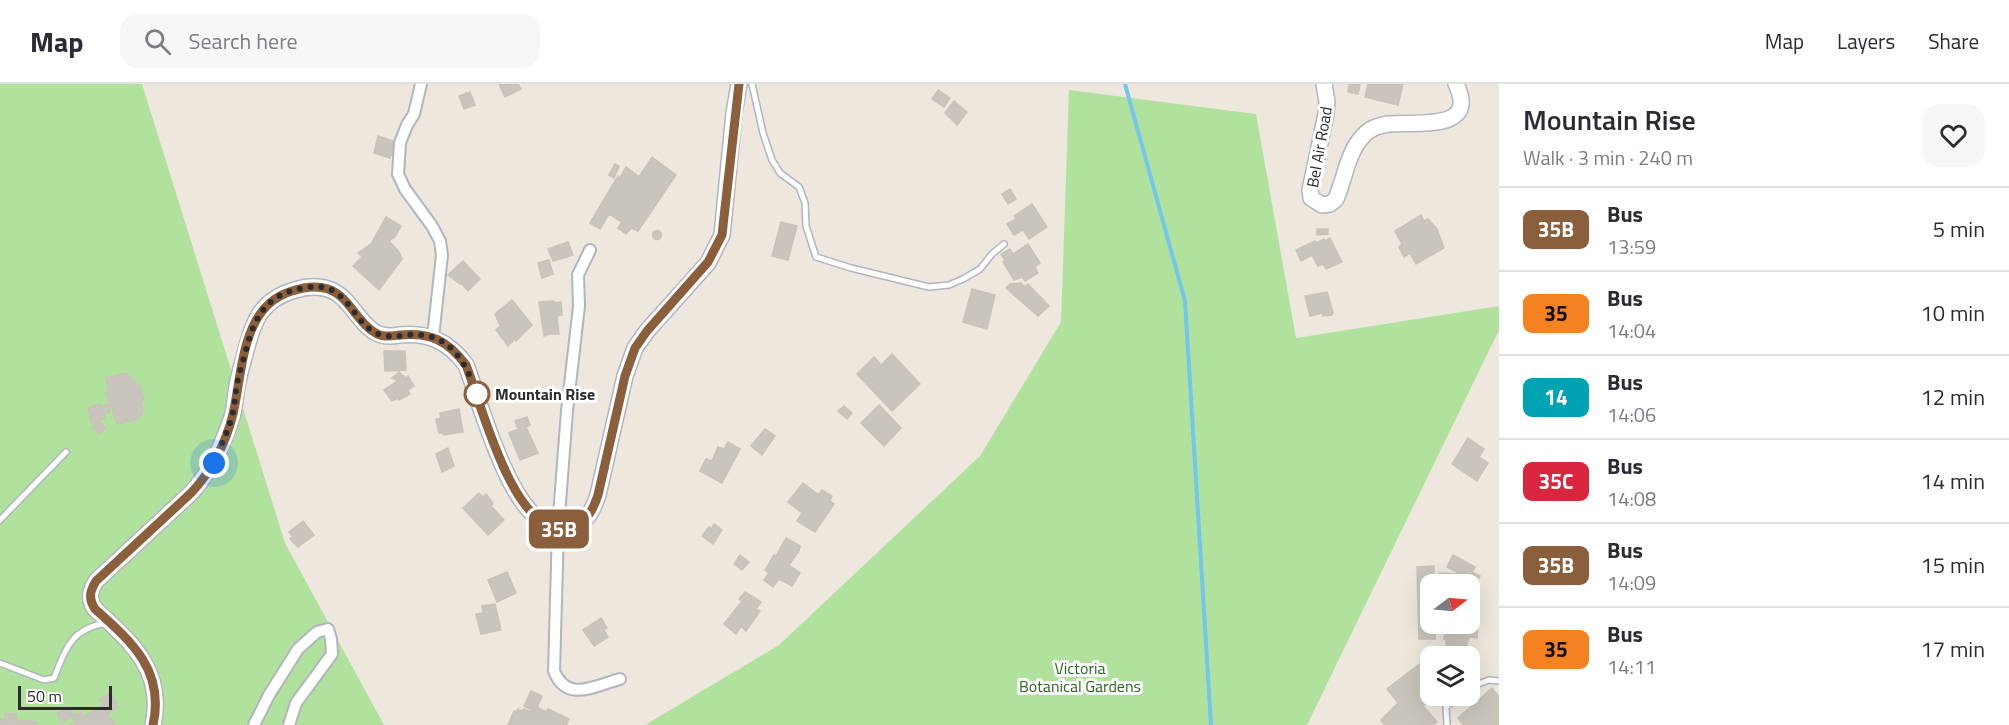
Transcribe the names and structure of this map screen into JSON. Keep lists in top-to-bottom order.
{
  "streets": {
    "main road": ["Bel Air Road"]
  },
  "parks": ["Victoria Botanical Gardens"],
  "places": ["Mountain Rise"],
  "lines": ["bus line 35B"],
  "scale_bar": "50 m",
  "north": "right",
  "page": {
    "header": "Map",
    "search": "Search here",
    "nav": ["Map", "Layers", "Share"],
    "on_map": "35B",
    "heading": ["Mountain Rise", "Walk · 3 min · 240 m"],
    "list": [
      {
        "mark": "35B",
        "name": "Bus",
        "note": "13:59",
        "value": "5 min"
      },
      {
        "mark": "35",
        "name": "Bus",
        "note": "14:04",
        "value": "10 min"
      },
      {
        "mark": "14",
        "name": "Bus",
        "note": "14:06",
        "value": "12 min"
      },
      {
        "mark": "35C",
        "name": "Bus",
        "note": "14:08",
        "value": "14 min"
      },
      {
        "mark": "35B",
        "name": "Bus",
        "note": "14:09",
        "value": "15 min"
      },
      {
        "mark": "35",
        "name": "Bus",
        "note": "14:11",
        "value": "17 min"
      }
    ],
    "scale": "50 m"
  }
}
